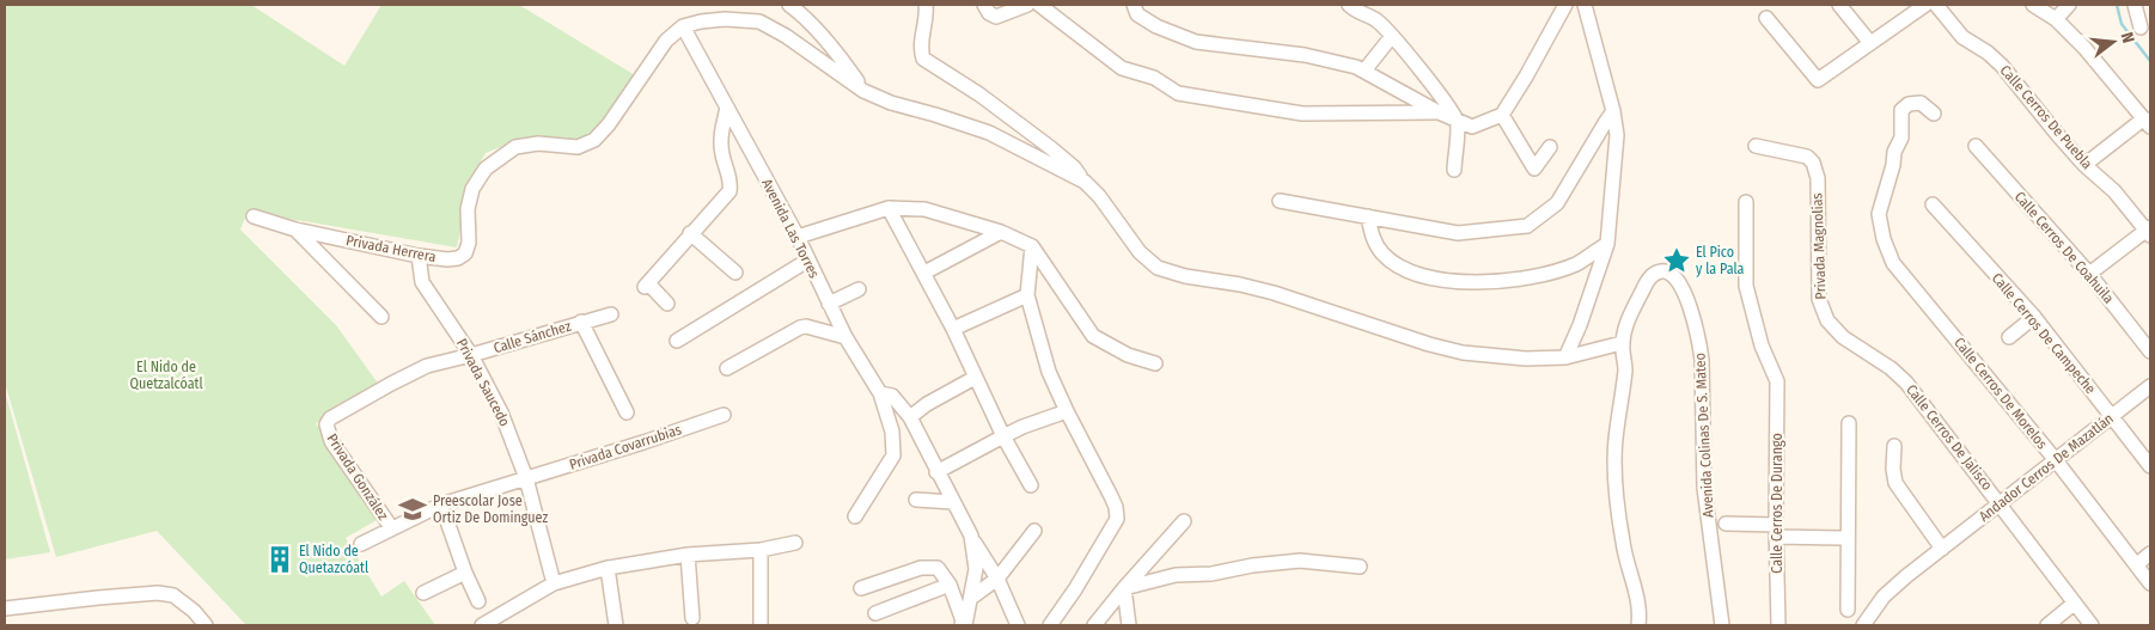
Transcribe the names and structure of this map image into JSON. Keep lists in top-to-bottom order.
{
  "streets": {
    "street": [
      "Calle Cerros De Puebla",
      "Avenida Las Torres",
      "Privada Magnolias",
      "Calle Cerros De Coahuila",
      "Privada Herrera",
      "Calle Cerros De Campeche",
      "Calle Sánchez",
      "Privada Saucedo",
      "Calle Cerros De Morelos",
      "Avenida Colinas De S. Mateo",
      "Calle Cerros De Jalisco",
      "Privada Covarrubias",
      "Andador Cerros De Mazatlán",
      "Privada González",
      "Calle Cerros De Durango"
    ]
  },
  "crossings": [
    ["Avenida Las Torres", "Privada Herrera"],
    ["Privada Magnolias", "Calle Cerros De Jalisco"],
    ["Privada Herrera", "Privada Saucedo"],
    ["Calle Cerros De Campeche", "Andador Cerros De Mazatlán"],
    ["Calle Sánchez", "Privada Saucedo"],
    ["Calle Sánchez", "Privada González"],
    ["Privada Saucedo", "Privada Covarrubias"],
    ["Calle Cerros De Morelos", "Andador Cerros De Mazatlán"],
    ["Calle Cerros De Jalisco", "Andador Cerros De Mazatlán"],
    ["Privada Covarrubias", "Privada González"]
  ],
  "parks": ["El Nido de Quetzalcóatl"],
  "places": {
    "place": ["El Pico y la Pala"],
    "school or university": ["Preescolar Jose Ortiz De Dominguez"],
    "building": ["El Nido de Quetazcóatl"]
  },
  "north": "right"
}
